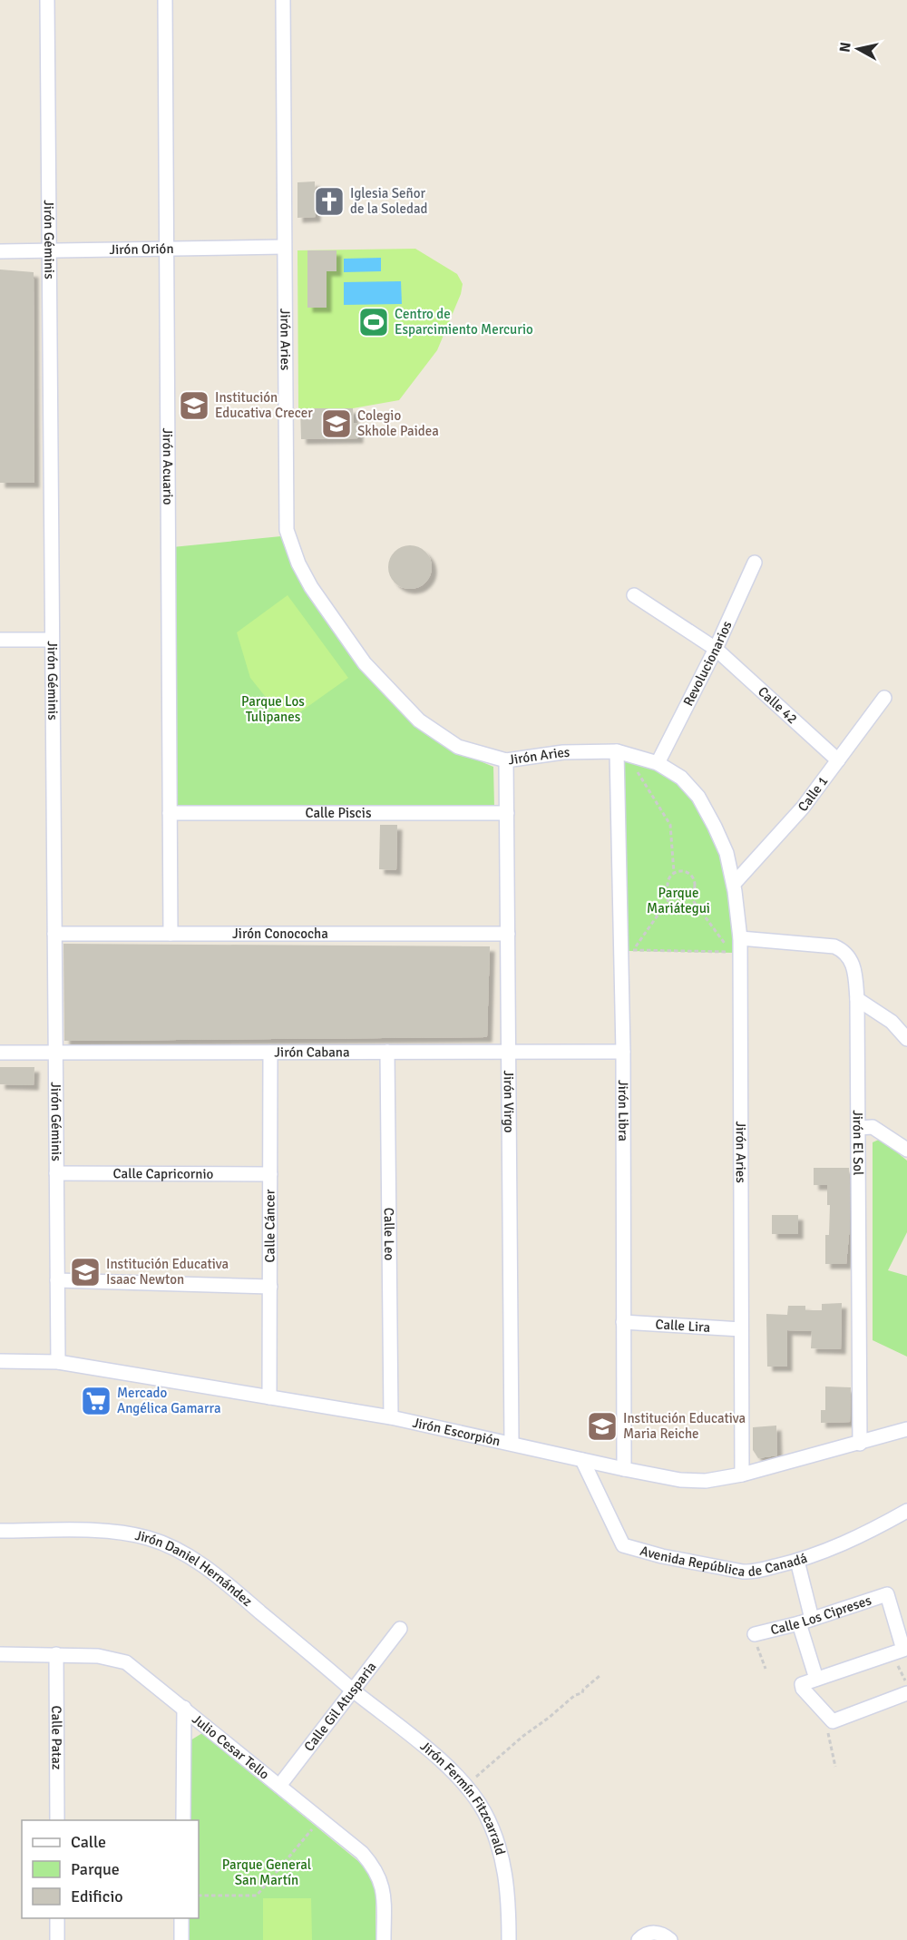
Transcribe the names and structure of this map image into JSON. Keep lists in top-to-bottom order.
{
  "streets": {
    "street": [
      "Jirón Géminis",
      "Jirón Orión",
      "Jirón Aries",
      "Jirón Acuario",
      "Revolucionarios",
      "Calle 42",
      "Calle 1",
      "Calle Piscis",
      "Jirón Conococha",
      "Jirón Cabana",
      "Jirón Virgo",
      "Jirón Libra",
      "Jirón El Sol",
      "Calle Capricornio",
      "Calle Cáncer",
      "Calle Leo",
      "Calle Lira",
      "Jirón Escorpión",
      "Avenida República de Canadá",
      "Jirón Daniel Hernández",
      "Calle Los Cipreses",
      "Calle Gil Atusparia",
      "Calle Pataz",
      "Julio Cesar Tello",
      "Jirón Fermín Fitzcarrald"
    ]
  },
  "crossings": [
    ["Jirón Géminis", "Jirón Orión"],
    ["Jirón Géminis", "Jirón Conococha"],
    ["Jirón Géminis", "Jirón Cabana"],
    ["Jirón Géminis", "Calle Capricornio"],
    ["Jirón Géminis", "Jirón Escorpión"],
    ["Jirón Orión", "Jirón Aries"],
    ["Jirón Orión", "Jirón Acuario"],
    ["Jirón Aries", "Revolucionarios"],
    ["Jirón Aries", "Calle 1"],
    ["Jirón Aries", "Jirón Virgo"],
    ["Jirón Aries", "Jirón Libra"],
    ["Jirón Aries", "Jirón El Sol"],
    ["Jirón Aries", "Calle Lira"],
    ["Jirón Aries", "Jirón Escorpión"],
    ["Jirón Acuario", "Calle Piscis"],
    ["Jirón Acuario", "Jirón Conococha"],
    ["Revolucionarios", "Calle 42"],
    ["Calle 42", "Calle 1"],
    ["Calle Piscis", "Jirón Virgo"],
    ["Jirón Conococha", "Jirón Virgo"],
    ["Jirón Cabana", "Jirón Virgo"],
    ["Jirón Cabana", "Jirón Libra"],
    ["Jirón Cabana", "Calle Cáncer"],
    ["Jirón Cabana", "Calle Leo"],
    ["Jirón Virgo", "Jirón Escorpión"],
    ["Jirón Libra", "Calle Lira"],
    ["Jirón Libra", "Jirón Escorpión"],
    ["Jirón El Sol", "Jirón Escorpión"],
    ["Calle Capricornio", "Calle Cáncer"],
    ["Calle Cáncer", "Jirón Escorpión"],
    ["Calle Leo", "Jirón Escorpión"],
    ["Jirón Escorpión", "Avenida República de Canadá"],
    ["Jirón Daniel Hernández", "Calle Gil Atusparia"],
    ["Jirón Daniel Hernández", "Jirón Fermín Fitzcarrald"],
    ["Calle Gil Atusparia", "Julio Cesar Tello"],
    ["Calle Gil Atusparia", "Jirón Fermín Fitzcarrald"],
    ["Calle Pataz", "Julio Cesar Tello"]
  ],
  "parks": ["Parque Los Tulipanes", "Parque Mariátegui", "Parque General San Martín"],
  "places": {
    "church": ["Iglesia Señor de la Soledad"],
    "sports": ["Centro de Esparcimiento Mercurio"],
    "school or university": [
      "Institución Educativa Crecer",
      "Colegio Skhole Paidea",
      "Institución Educativa Isaac Newton",
      "Institución Educativa Maria Reiche"
    ],
    "supermarket": ["Mercado Angélica Gamarra"]
  },
  "legend": ["Calle", "Parque", "Edificio"],
  "north": "left"
}
